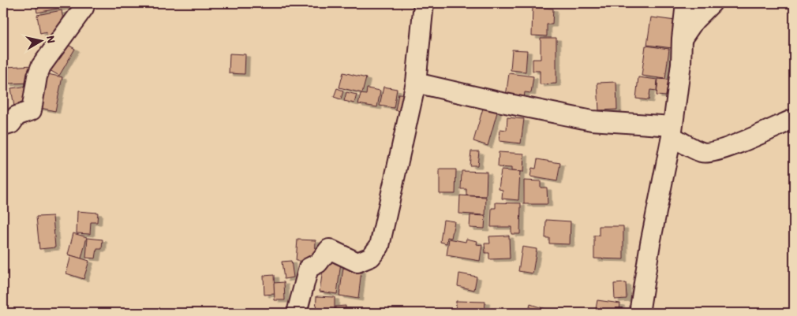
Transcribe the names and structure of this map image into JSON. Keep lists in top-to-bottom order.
{
  "north": "right"
}
